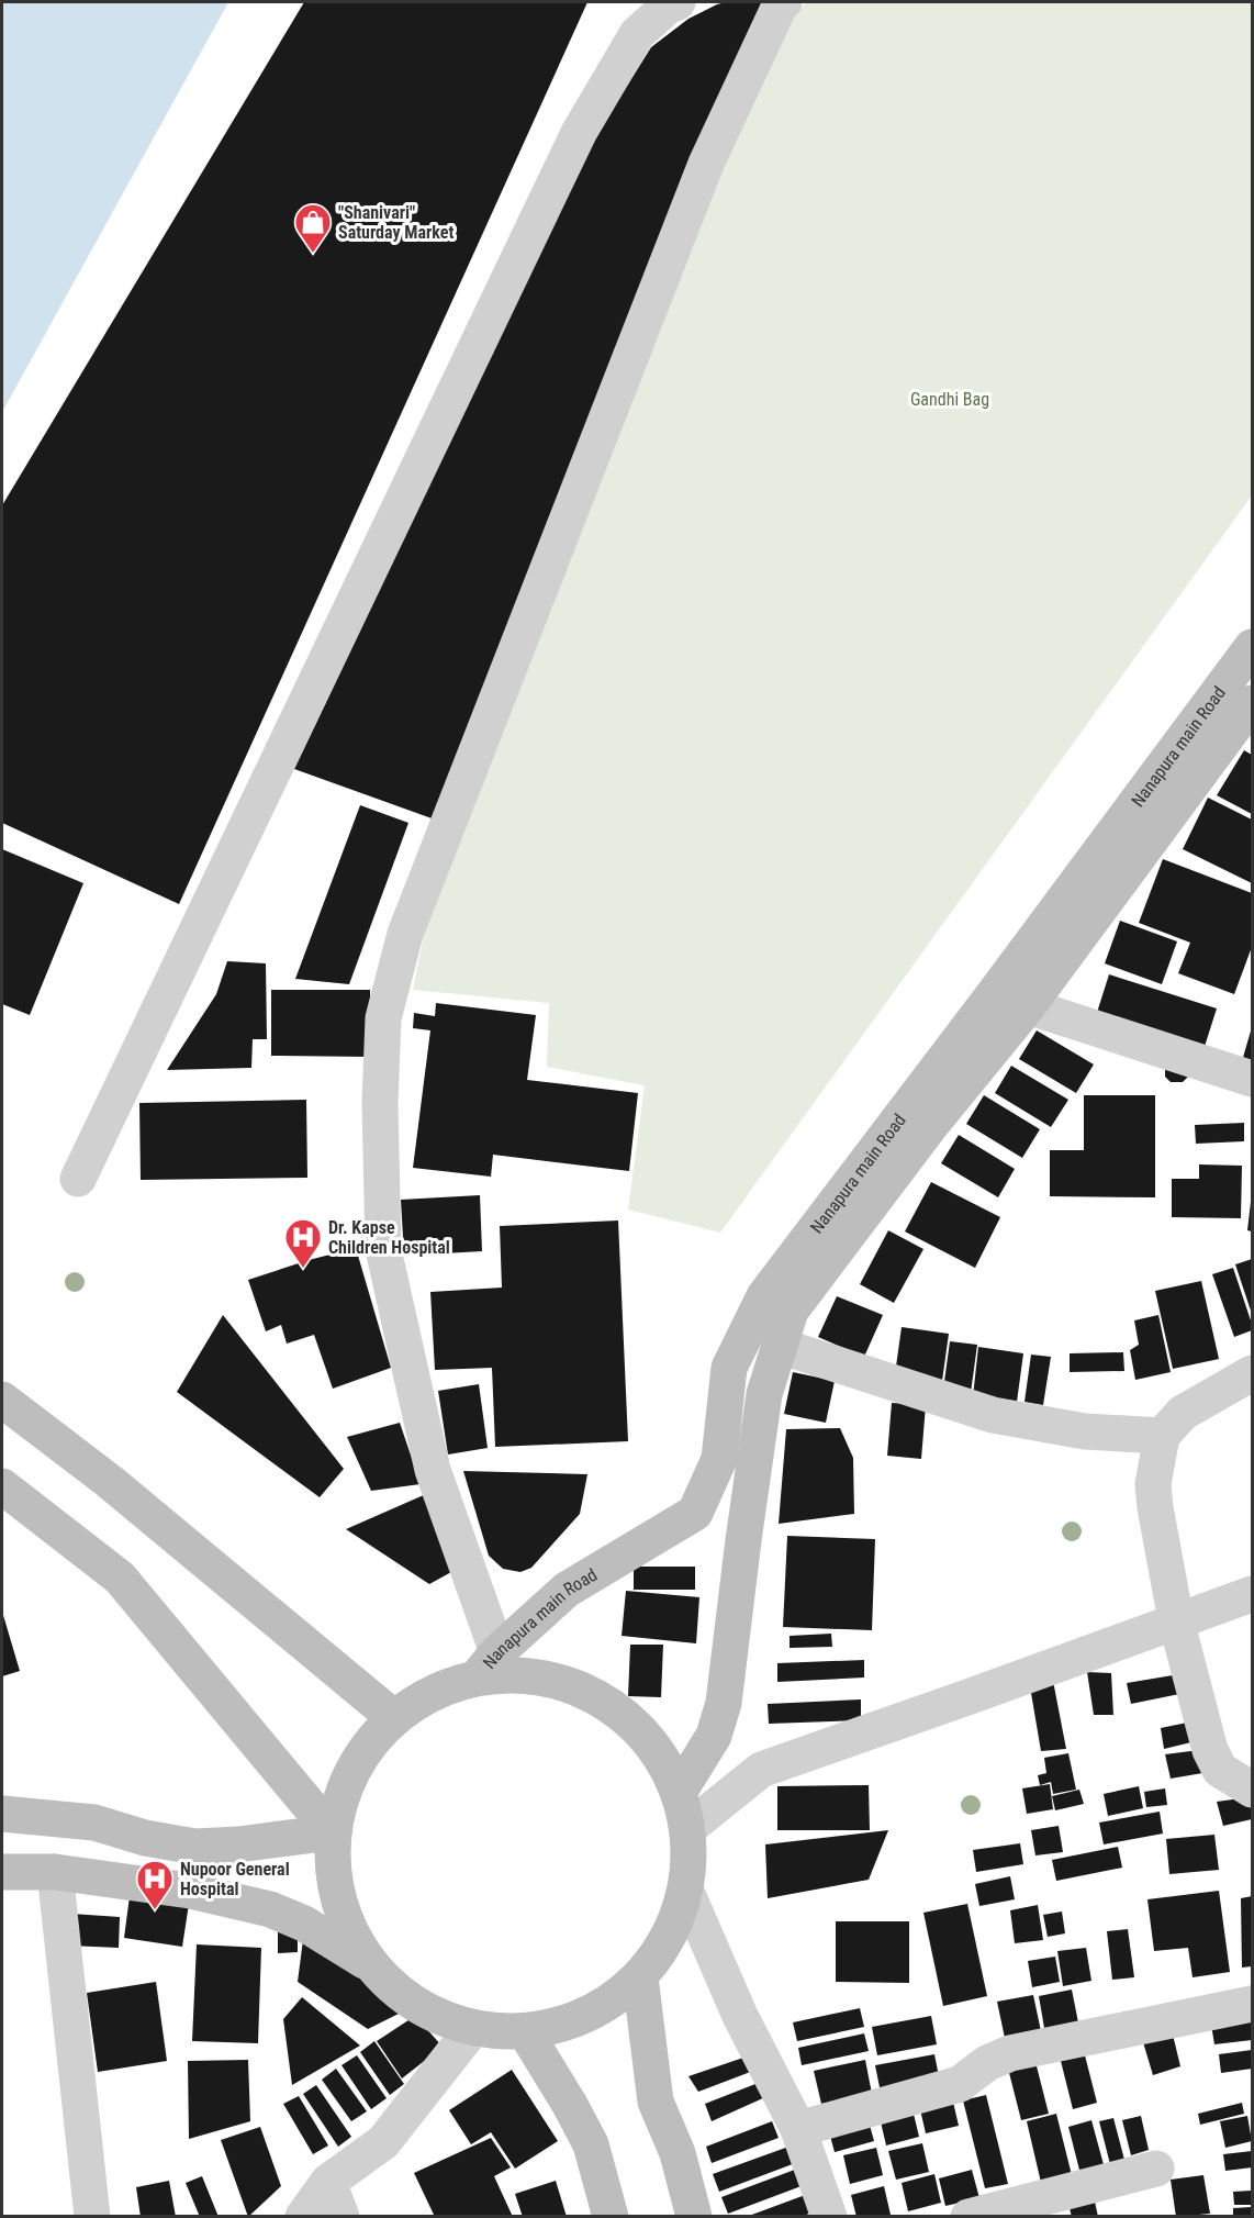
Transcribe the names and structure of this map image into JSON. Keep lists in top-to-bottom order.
{
  "streets": {
    "main road": ["Nanapura main Road"]
  },
  "parks": ["Gandhi Bag"],
  "places": {
    "shop": ["\"Shanivari\" Saturday Market"],
    "hospital": ["Dr. Kapse Children Hospital", "Nupoor General Hospital"]
  }
}
